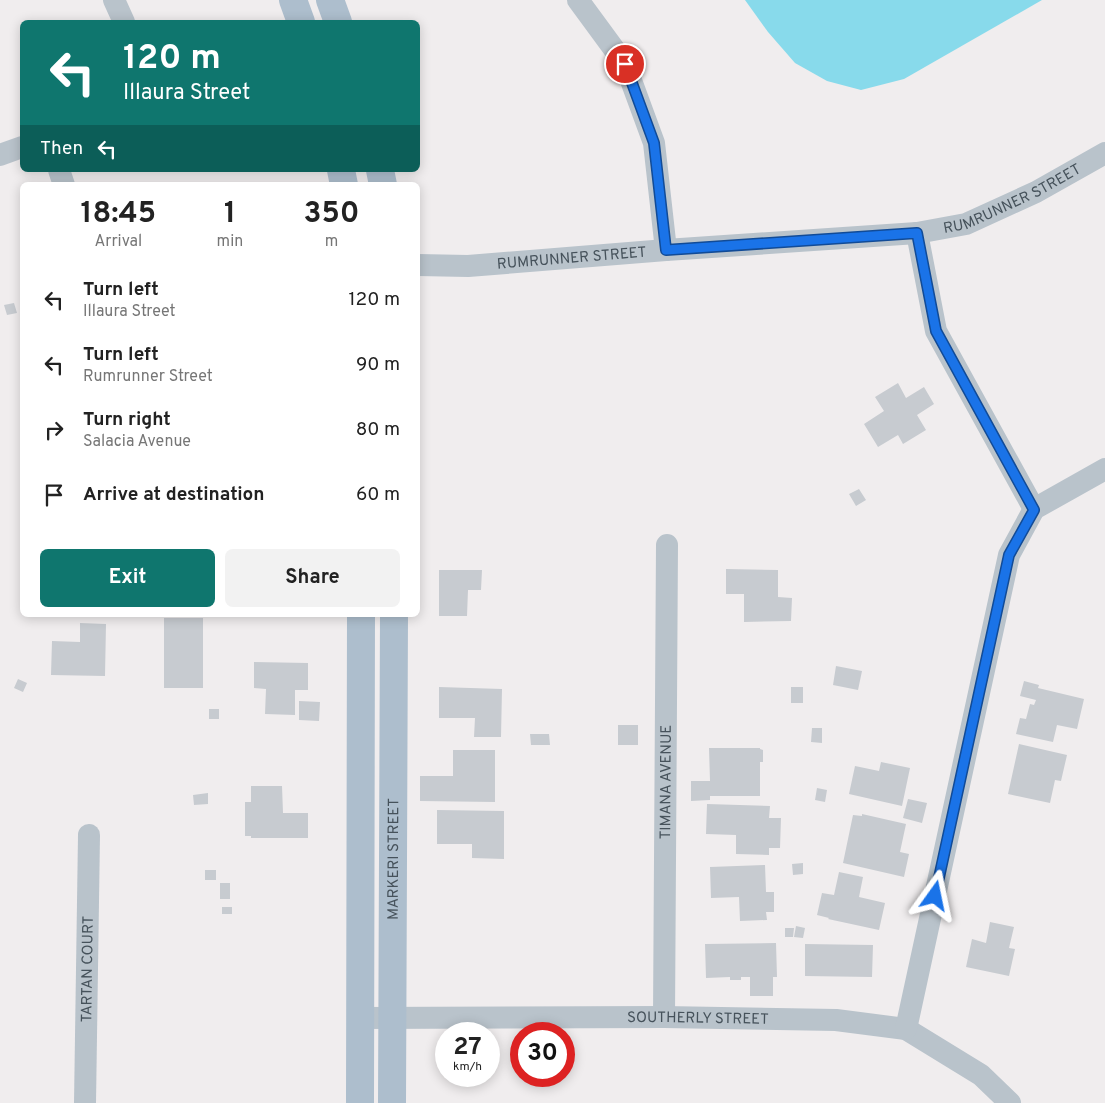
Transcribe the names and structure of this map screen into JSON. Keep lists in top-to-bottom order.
{
  "streets": {
    "main road": ["MARKERI STREET"],
    "street": [
      "RUMRUNNER STREET",
      "TIMANA AVENUE",
      "TARTAN COURT",
      "SOUTHERLY STREET"
    ]
  },
  "crossings": [
    ["TIMANA AVENUE", "SOUTHERLY STREET"],
    ["MARKERI STREET", "SOUTHERLY STREET"]
  ],
  "page": {
    "turn": ["120 m", "Illaura Street"],
    "then": "Then",
    "eta": [
      "18:45",
      "Arrival",
      "1",
      "min",
      "350",
      "m"
    ],
    "list": [
      {
        "name": "Turn left",
        "note": "Illaura Street",
        "value": "120 m"
      },
      {
        "name": "Turn left",
        "note": "Rumrunner Street",
        "value": "90 m"
      },
      {
        "name": "Turn right",
        "note": "Salacia Avenue",
        "value": "80 m"
      },
      {
        "name": "Arrive at destination",
        "value": "60 m"
      }
    ],
    "buttons": ["Exit", "Share"],
    "speed": "27 km/h",
    "limit": "30"
  }
}
